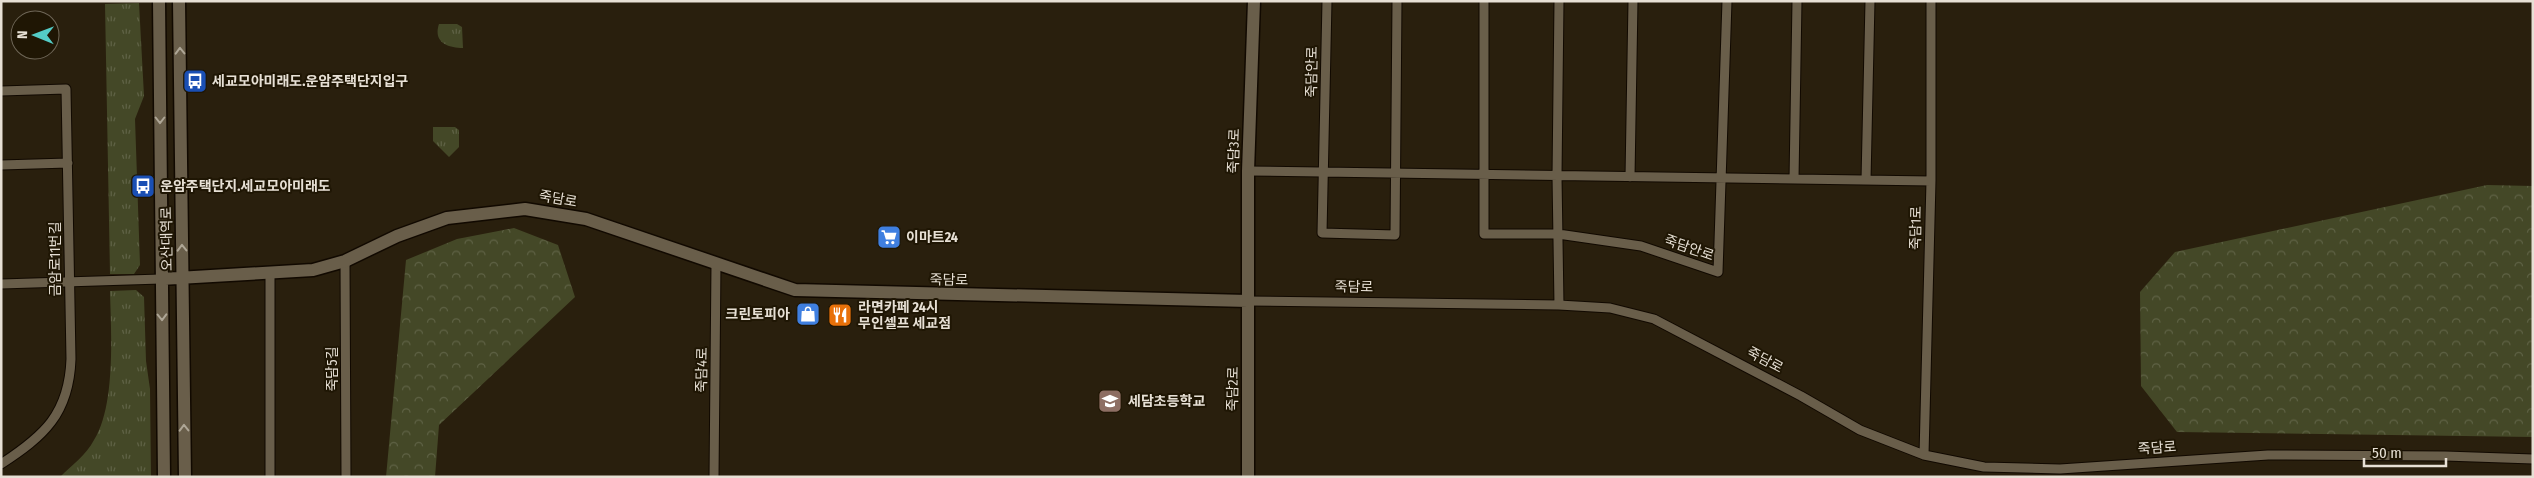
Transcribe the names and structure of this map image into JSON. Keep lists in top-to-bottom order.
{
  "streets": {
    "street": [
      "죽담안로",
      "죽담3로",
      "죽담로",
      "죽담1로",
      "오산대역로",
      "금암로11번길",
      "죽담5길",
      "죽담4로",
      "죽담2로"
    ]
  },
  "crossings": [
    ["죽담3로", "죽담로"],
    ["죽담3로", "죽담2로"],
    ["죽담로", "죽담1로"],
    ["죽담로", "오산대역로"],
    ["죽담로", "죽담5길"],
    ["죽담로", "죽담4로"],
    ["죽담로", "죽담2로"]
  ],
  "places": {
    "bus stop": ["세교모아미래도.운암주택단지입구", "운암주택단지.세교모아미래도"],
    "supermarket": ["이마트24"],
    "shop": ["크린토피아"],
    "restaurant": ["라면카페 24시 무인셀프 세교점"],
    "school or university": ["세담초등학교"]
  },
  "scale_bar": "50 m",
  "north": "left"
}
